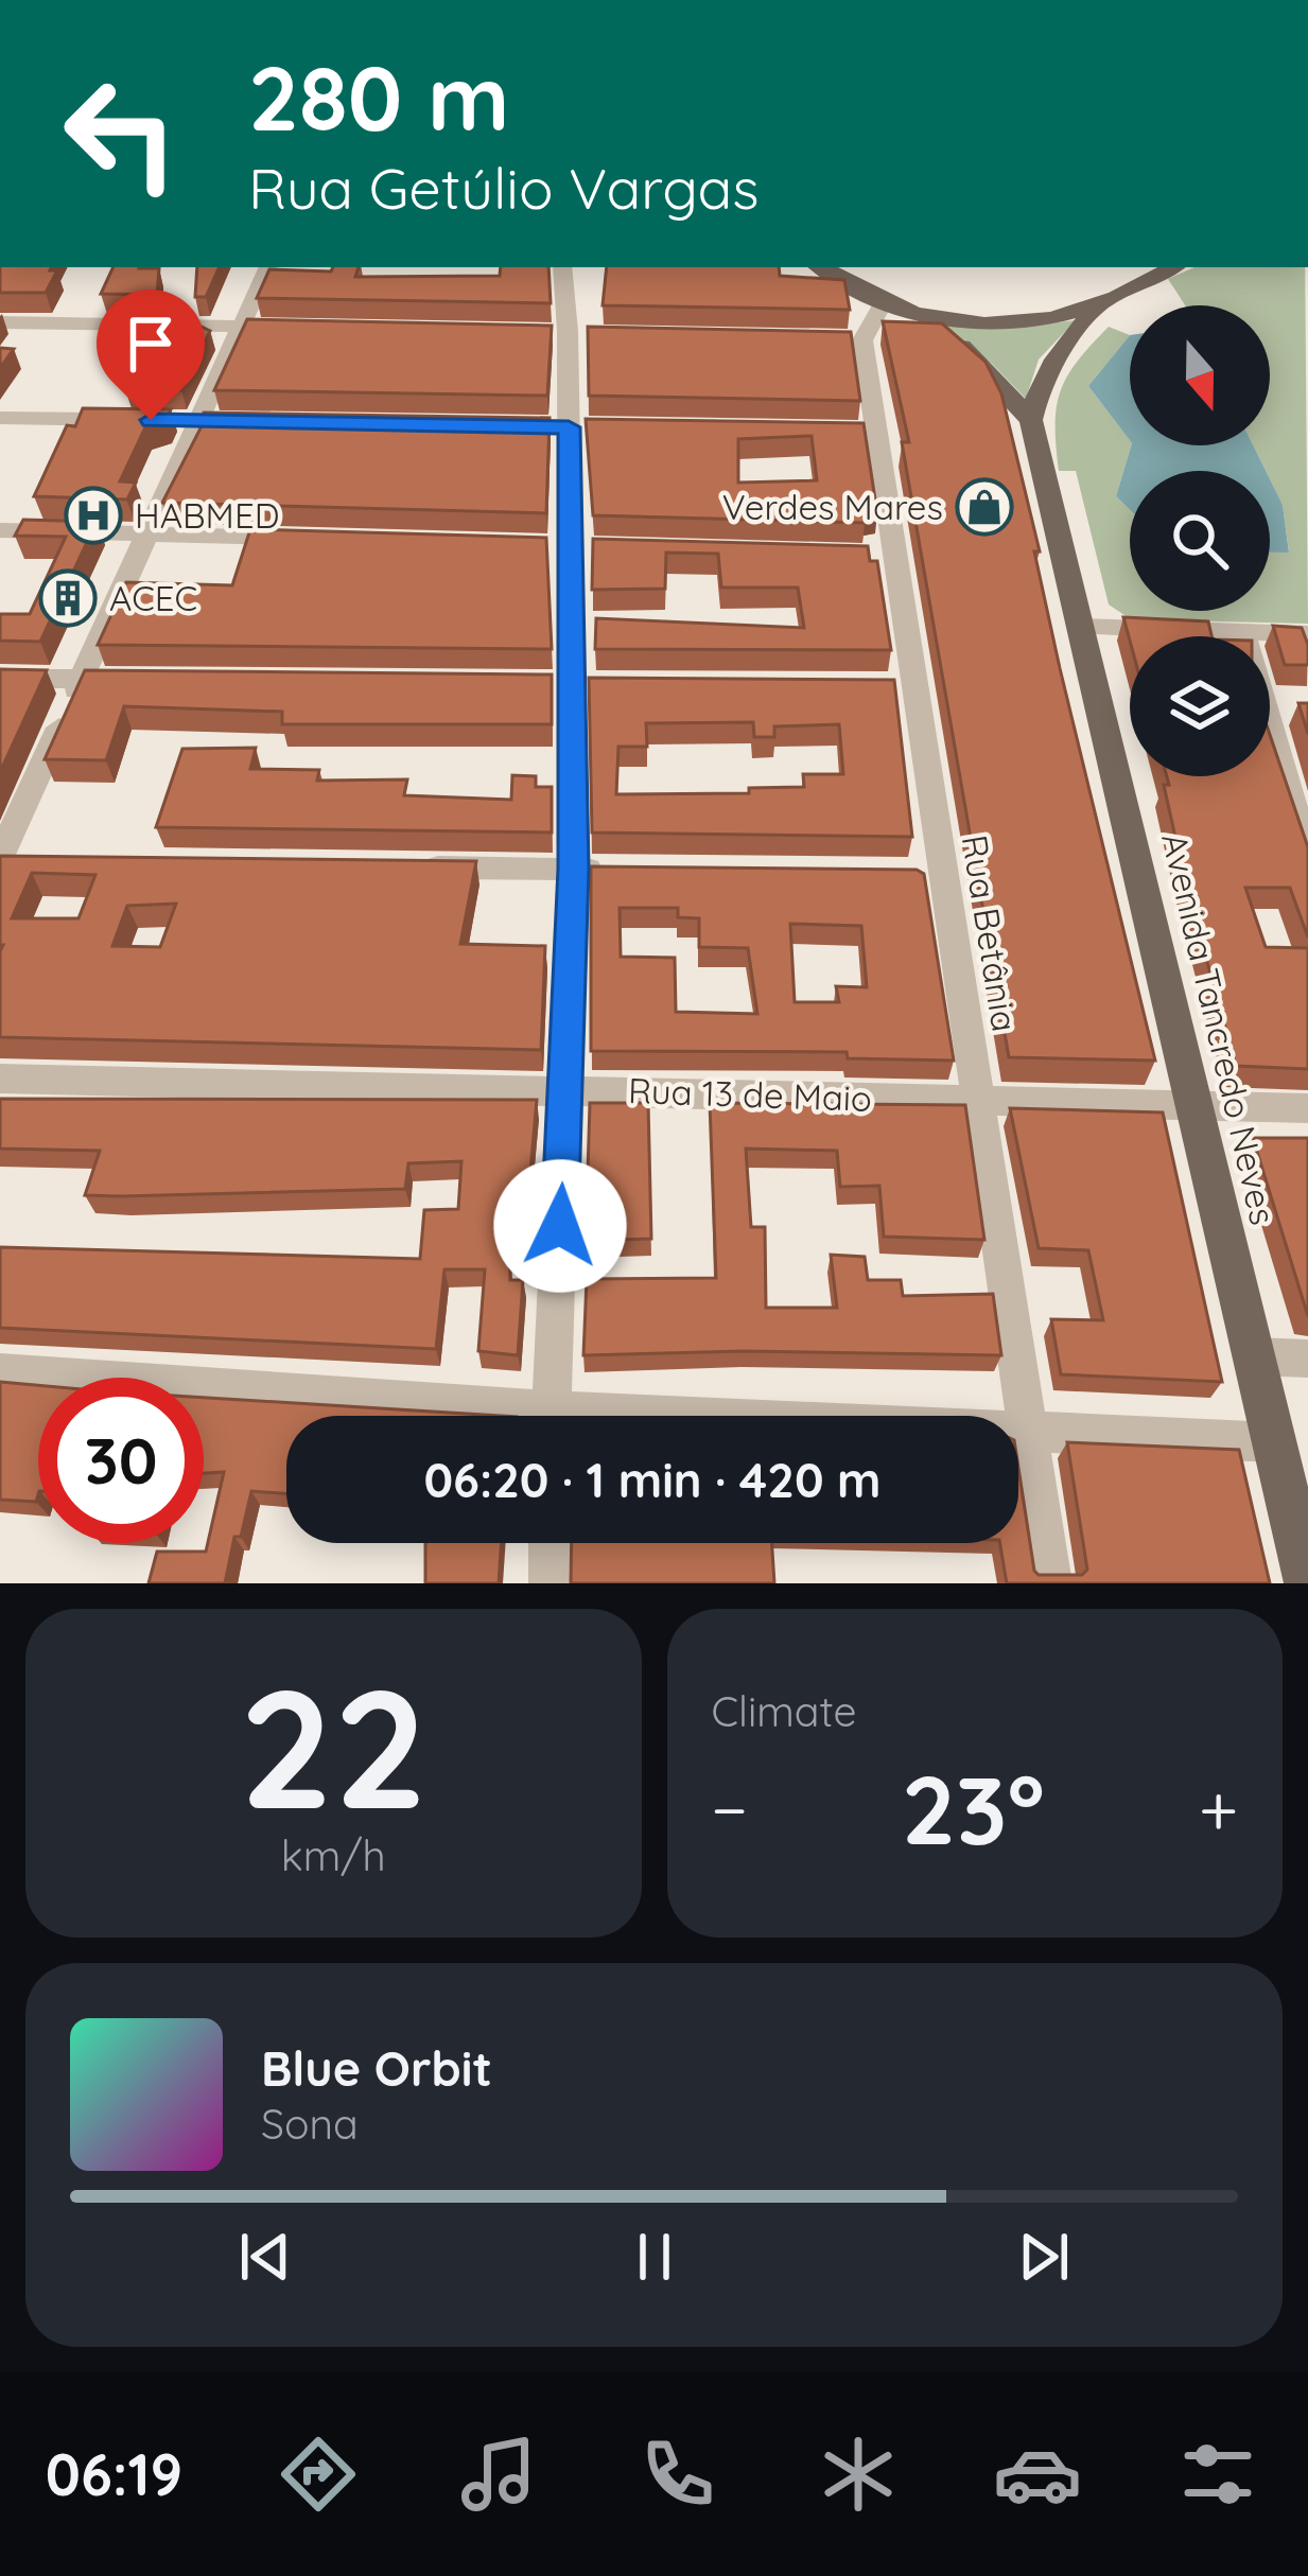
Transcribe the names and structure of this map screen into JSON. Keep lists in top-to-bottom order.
{
  "streets": {
    "main road": ["Avenida Tancredo Neves"],
    "street": ["Rua Betânia", "Rua 13 de Maio"]
  },
  "crossings": [
    ["Rua Betânia", "Rua 13 de Maio"],
    ["Avenida Tancredo Neves", "Rua 13 de Maio"]
  ],
  "places": {
    "shop": ["Verdes Mares"],
    "hospital": ["HABMED"],
    "building": ["ACEC"]
  },
  "north": "bottom",
  "page": {
    "turn": ["280 m", "Rua Getúlio Vargas"],
    "limit": "30",
    "trip": "06:20 · 1 min · 420 m",
    "tile": [
      ["22", "km/h"],
      "Climate"
    ],
    "heat": ["−", "23°", "+"],
    "song": ["Blue Orbit", "Sona"],
    "tabs": "06:19"
  }
}
